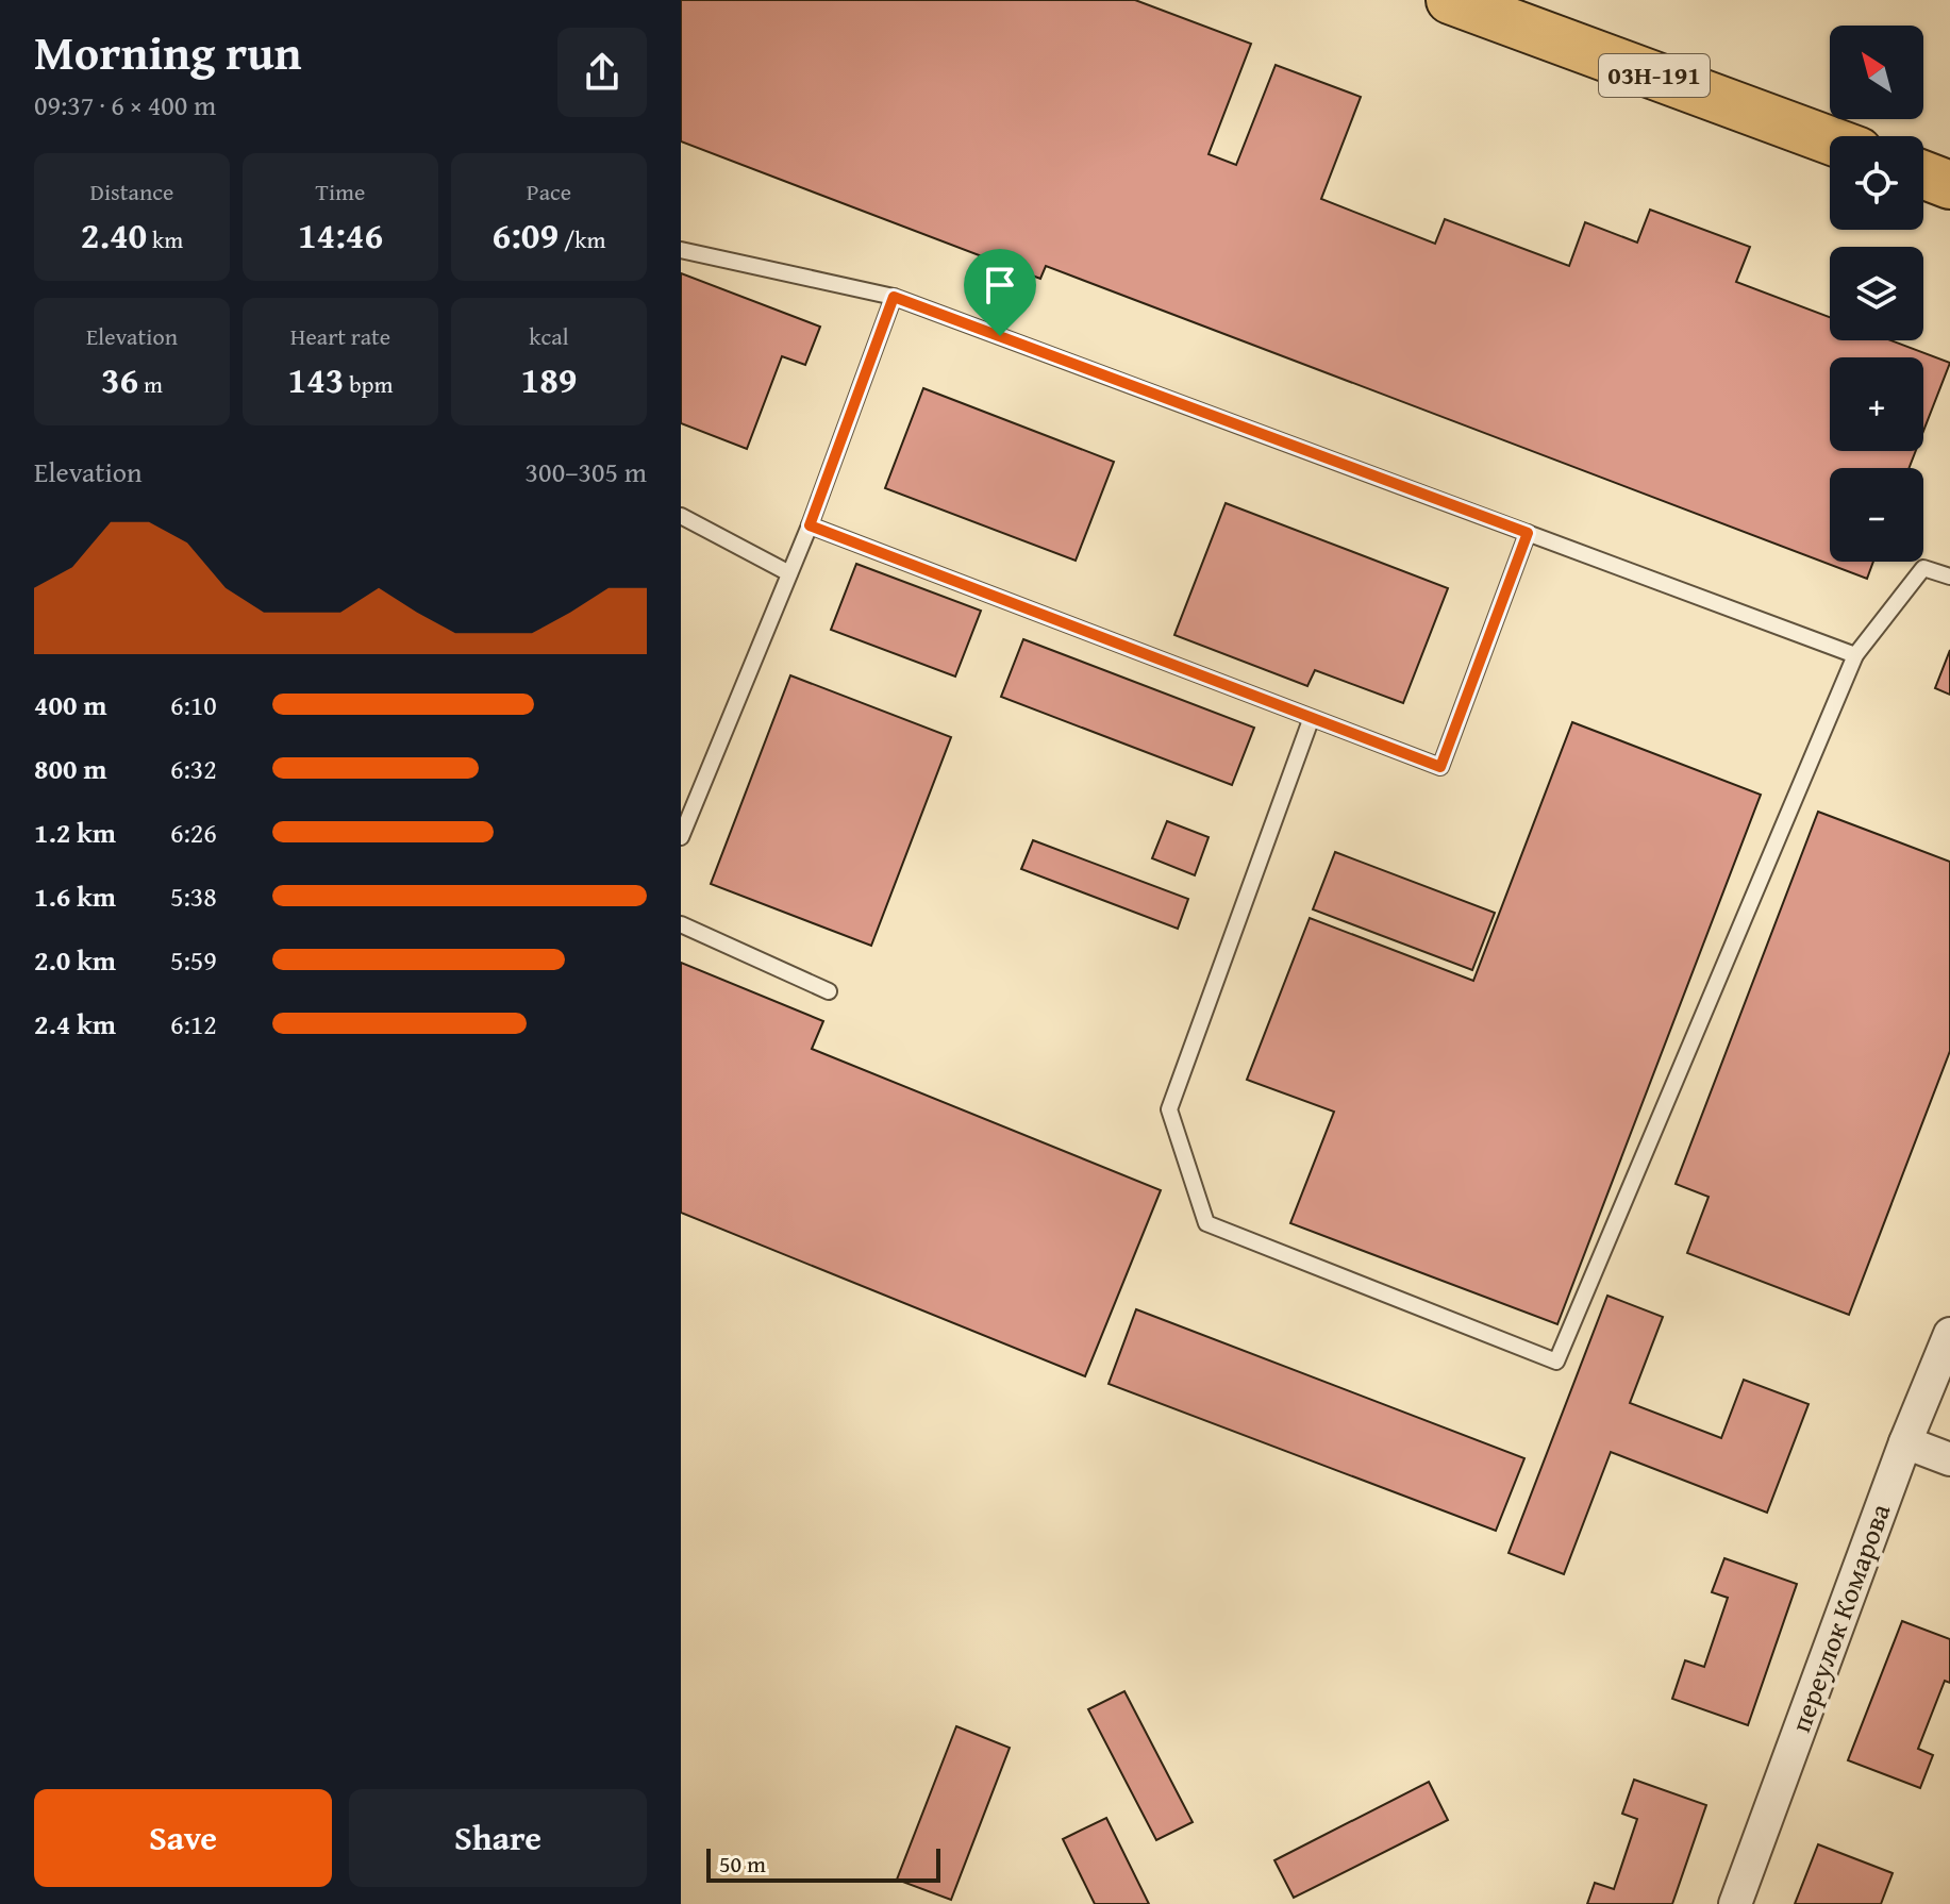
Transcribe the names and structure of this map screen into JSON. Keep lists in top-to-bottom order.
{
  "streets": {
    "main road": ["03Н-191"],
    "street": ["переулок Комарова"]
  },
  "scale_bar": "50 m",
  "north": "top left",
  "page": {
    "heading": ["Morning run", "09:37 · 6 × 400 m"],
    "map_buttons": ["+", "−"],
    "stats": [
      ["Distance", "2.40 km"],
      ["Time", "14:46"],
      ["Pace", "6:09 /km"],
      ["Elevation", "36 m"],
      ["Heart rate", "143 bpm"],
      ["kcal", "189"]
    ],
    "chart": ["Elevation", "300–305 m"],
    "list": [
      {
        "name": "400 m",
        "note": "6:10"
      },
      {
        "name": "800 m",
        "note": "6:32"
      },
      {
        "name": "1.2 km",
        "note": "6:26"
      },
      {
        "name": "1.6 km",
        "note": "5:38"
      },
      {
        "name": "2.0 km",
        "note": "5:59"
      },
      {
        "name": "2.4 km",
        "note": "6:12"
      }
    ],
    "buttons": ["Save", "Share"],
    "scale": "50 m"
  }
}
